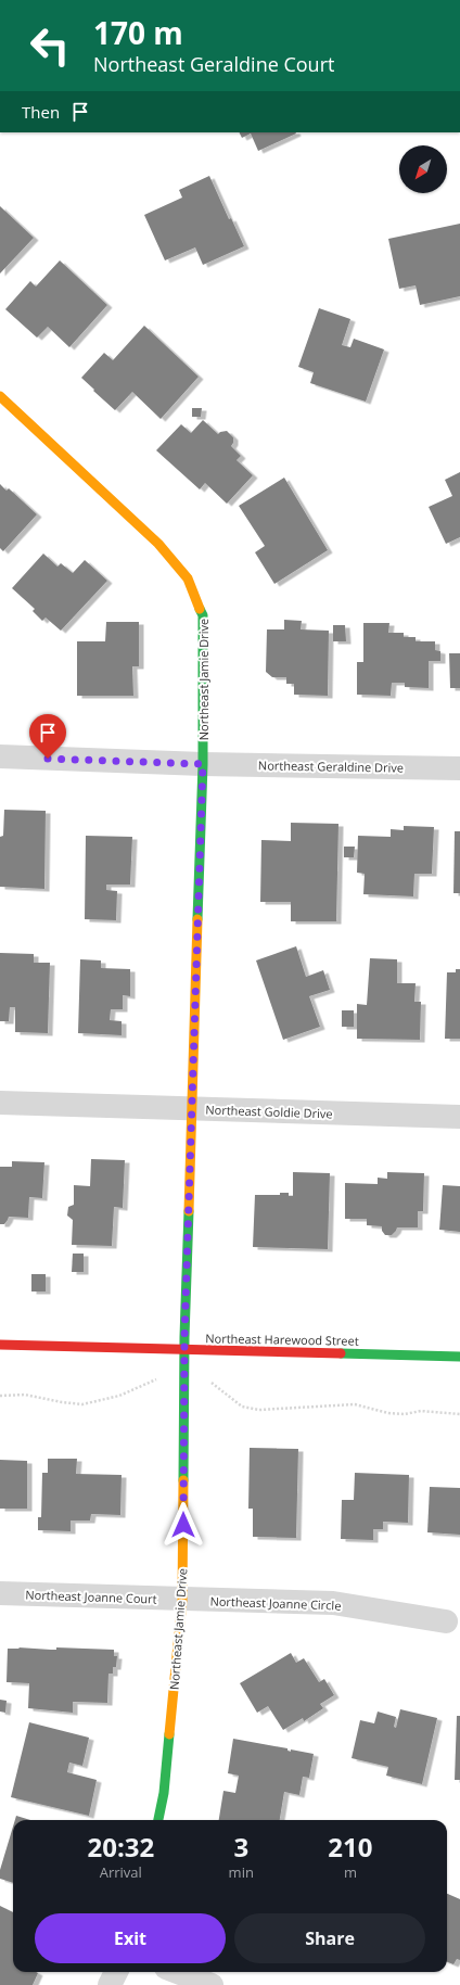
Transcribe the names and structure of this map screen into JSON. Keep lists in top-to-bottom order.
{
  "streets": {
    "street": [
      "Northeast Jamie Drive",
      "Northeast Geraldine Drive",
      "Northeast Goldie Drive",
      "Northeast Harewood Street",
      "Northeast Joanne Court",
      "Northeast Joanne Circle"
    ]
  },
  "crossings": [
    ["Northeast Jamie Drive", "Northeast Geraldine Drive"],
    ["Northeast Jamie Drive", "Northeast Goldie Drive"],
    ["Northeast Jamie Drive", "Northeast Harewood Street"],
    ["Northeast Jamie Drive", "Northeast Joanne Court"],
    ["Northeast Jamie Drive", "Northeast Joanne Circle"],
    ["Northeast Joanne Court", "Northeast Joanne Circle"]
  ],
  "north": "bottom left",
  "page": {
    "turn": ["170 m", "Northeast Geraldine Court"],
    "then": "Then",
    "eta": [
      "20:32",
      "Arrival",
      "3",
      "min",
      "210",
      "m"
    ],
    "buttons": ["Exit", "Share"]
  }
}
